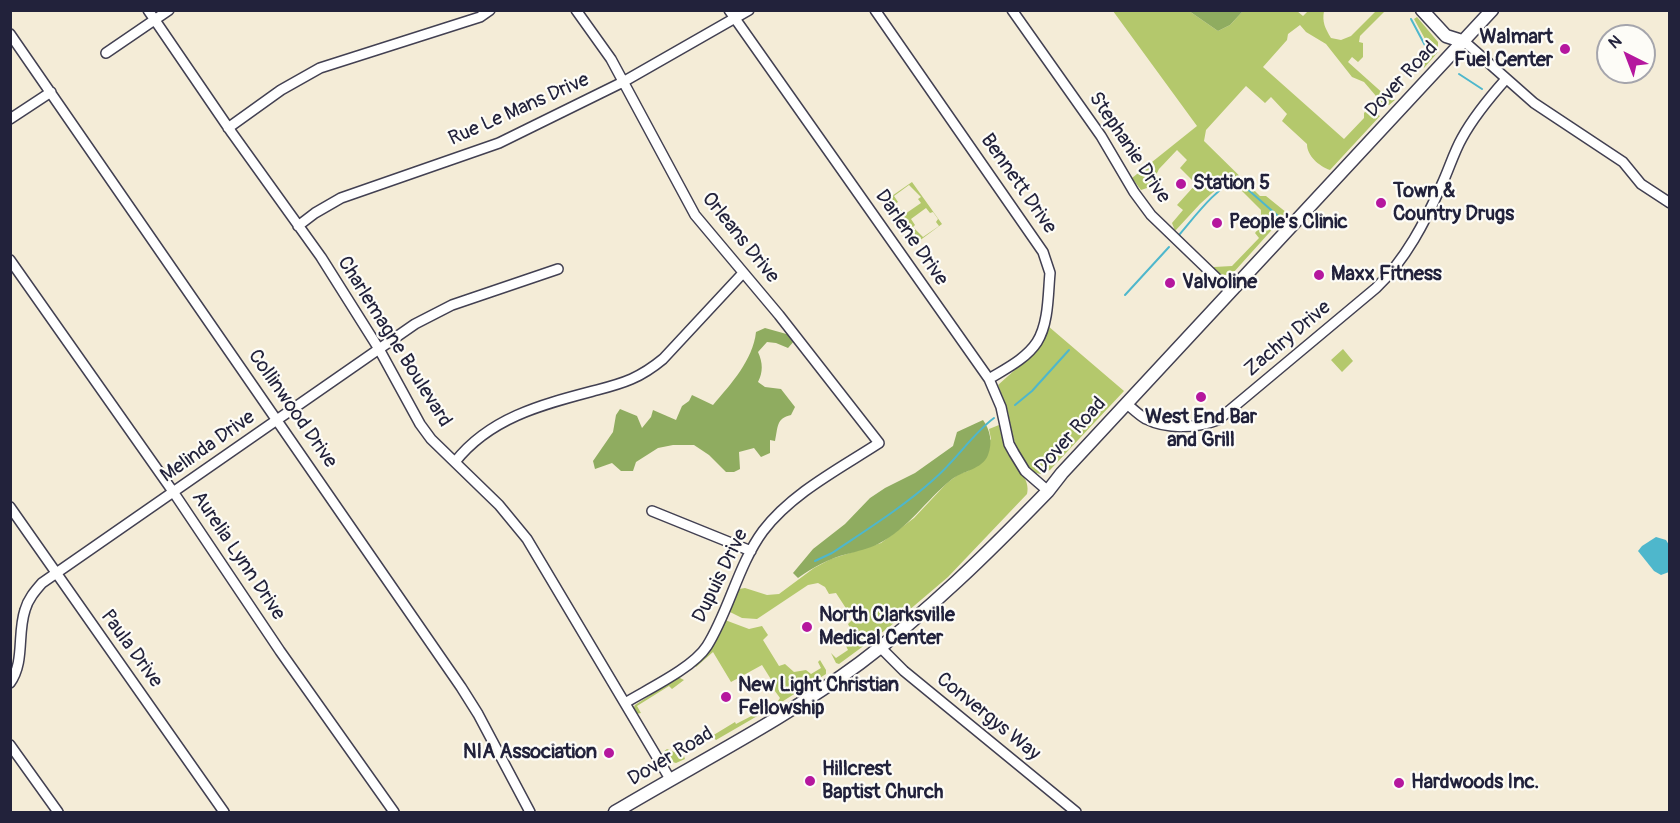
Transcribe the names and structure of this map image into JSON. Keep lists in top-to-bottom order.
{
  "streets": {
    "main road": ["Dover Road"],
    "street": [
      "Rue Le Mans Drive",
      "Stephanie Drive",
      "Bennett Drive",
      "Orleans Drive",
      "Darlene Drive",
      "Zachry Drive",
      "Charlemagne Boulevard",
      "Collinwood Drive",
      "Melinda Drive",
      "Aurelia Lynn Drive",
      "Dupuis Drive",
      "Paula Drive",
      "Convergys Way"
    ]
  },
  "crossings": [
    ["Dover Road", "Stephanie Drive"],
    ["Dover Road", "Darlene Drive"],
    ["Dover Road", "Zachry Drive"],
    ["Dover Road", "Charlemagne Boulevard"],
    ["Dover Road", "Convergys Way"],
    ["Rue Le Mans Drive", "Orleans Drive"],
    ["Rue Le Mans Drive", "Darlene Drive"],
    ["Rue Le Mans Drive", "Charlemagne Boulevard"],
    ["Bennett Drive", "Darlene Drive"],
    ["Orleans Drive", "Dupuis Drive"],
    ["Charlemagne Boulevard", "Melinda Drive"],
    ["Charlemagne Boulevard", "Dupuis Drive"],
    ["Collinwood Drive", "Melinda Drive"],
    ["Melinda Drive", "Aurelia Lynn Drive"],
    ["Melinda Drive", "Paula Drive"]
  ],
  "places": [
    "Walmart Fuel Center",
    "Station 5",
    "Town & Country Drugs",
    "People's Clinic",
    "Maxx Fitness",
    "Valvoline",
    "West End Bar and Grill",
    "North Clarksville Medical Center",
    "New Light Christian Fellowship",
    "NIA Association",
    "Hillcrest Baptist Church",
    "Hardwoods Inc."
  ],
  "north": "top left"
}
